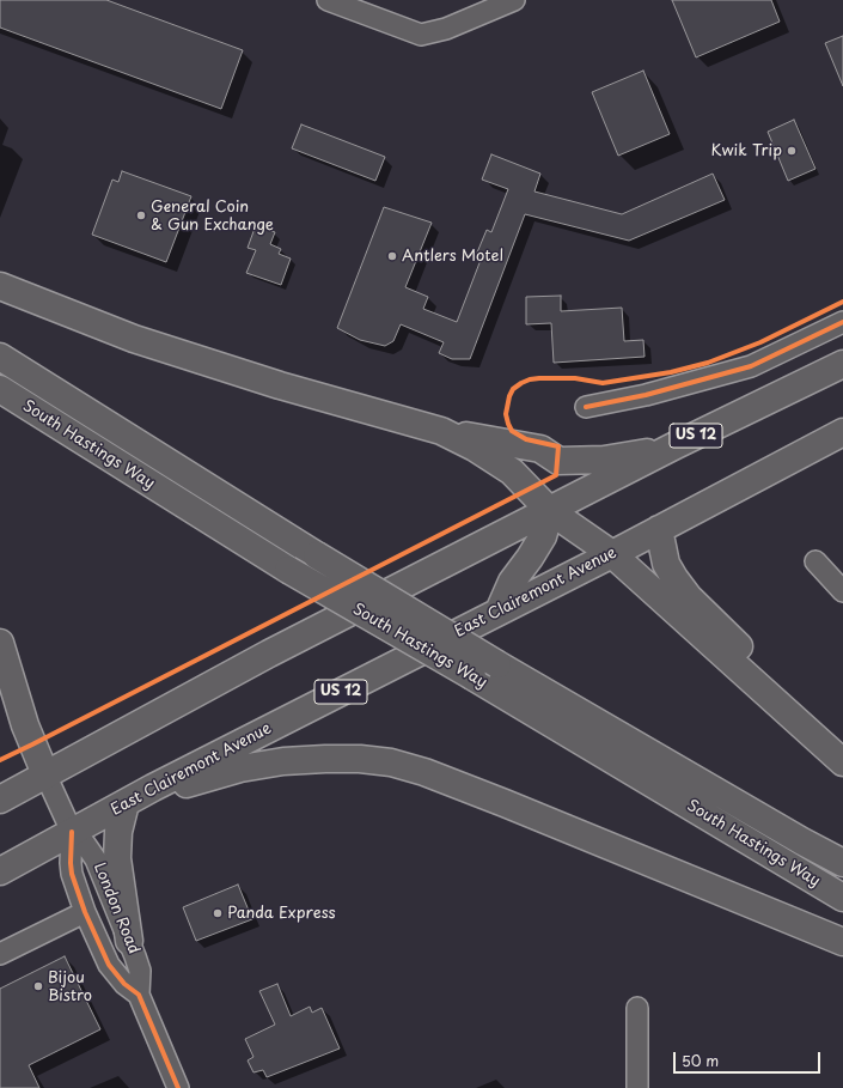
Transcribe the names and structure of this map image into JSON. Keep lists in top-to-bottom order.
{
  "streets": {
    "main road": ["US 12", "South Hastings Way", "East Clairemont Avenue"],
    "street": ["London Road"]
  },
  "crossings": [
    ["US 12", "London Road"],
    ["East Clairemont Avenue", "London Road"]
  ],
  "places": [
    "Kwik Trip",
    "General Coin & Gun Exchange",
    "Antlers Motel",
    "Panda Express",
    "Bijou Bistro"
  ],
  "scale_bar": "50 m"
}
